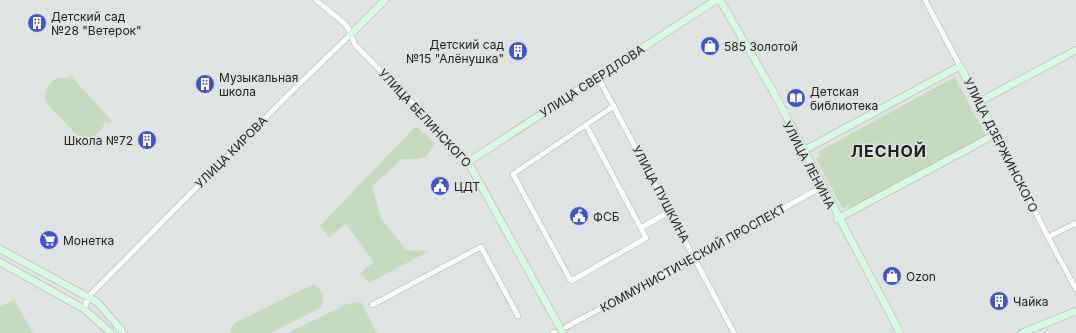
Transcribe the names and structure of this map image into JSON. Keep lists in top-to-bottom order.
{
  "streets": {
    "street": [
      "УЛИЦА СВЕРДЛОВА",
      "УЛИЦА БЕЛИНСКОГО",
      "УЛИЦА ДЗЕРЖИНСКОГО",
      "УЛИЦА КИРОВА",
      "УЛИЦА ЛЕНИНА",
      "УЛИЦА ПУШКИНА",
      "КОММУНИСТИЧЕСКИЙ ПРОСПЕКТ"
    ]
  },
  "crossings": [
    ["УЛИЦА СВЕРДЛОВА", "УЛИЦА БЕЛИНСКОГО"],
    ["УЛИЦА СВЕРДЛОВА", "УЛИЦА ЛЕНИНА"],
    ["УЛИЦА СВЕРДЛОВА", "УЛИЦА ПУШКИНА"],
    ["УЛИЦА БЕЛИНСКОГО", "УЛИЦА КИРОВА"],
    ["УЛИЦА БЕЛИНСКОГО", "КОММУНИСТИЧЕСКИЙ ПРОСПЕКТ"],
    ["УЛИЦА ЛЕНИНА", "КОММУНИСТИЧЕСКИЙ ПРОСПЕКТ"],
    ["УЛИЦА ПУШКИНА", "КОММУНИСТИЧЕСКИЙ ПРОСПЕКТ"]
  ],
  "districts": ["ЛЕСНОЙ"],
  "places": {
    "building": [
      "Детский сад №28 \"Ветерок\"",
      "Детский сад №15 \"Алёнушка\"",
      "Музыкальная школа",
      "Школа №72",
      "Чайка"
    ],
    "shop": ["585 Золотой", "Ozon"],
    "library": ["Детская библиотека"],
    "public building": ["ЦДТ", "ФСБ"],
    "supermarket": ["Монетка"]
  }
}
